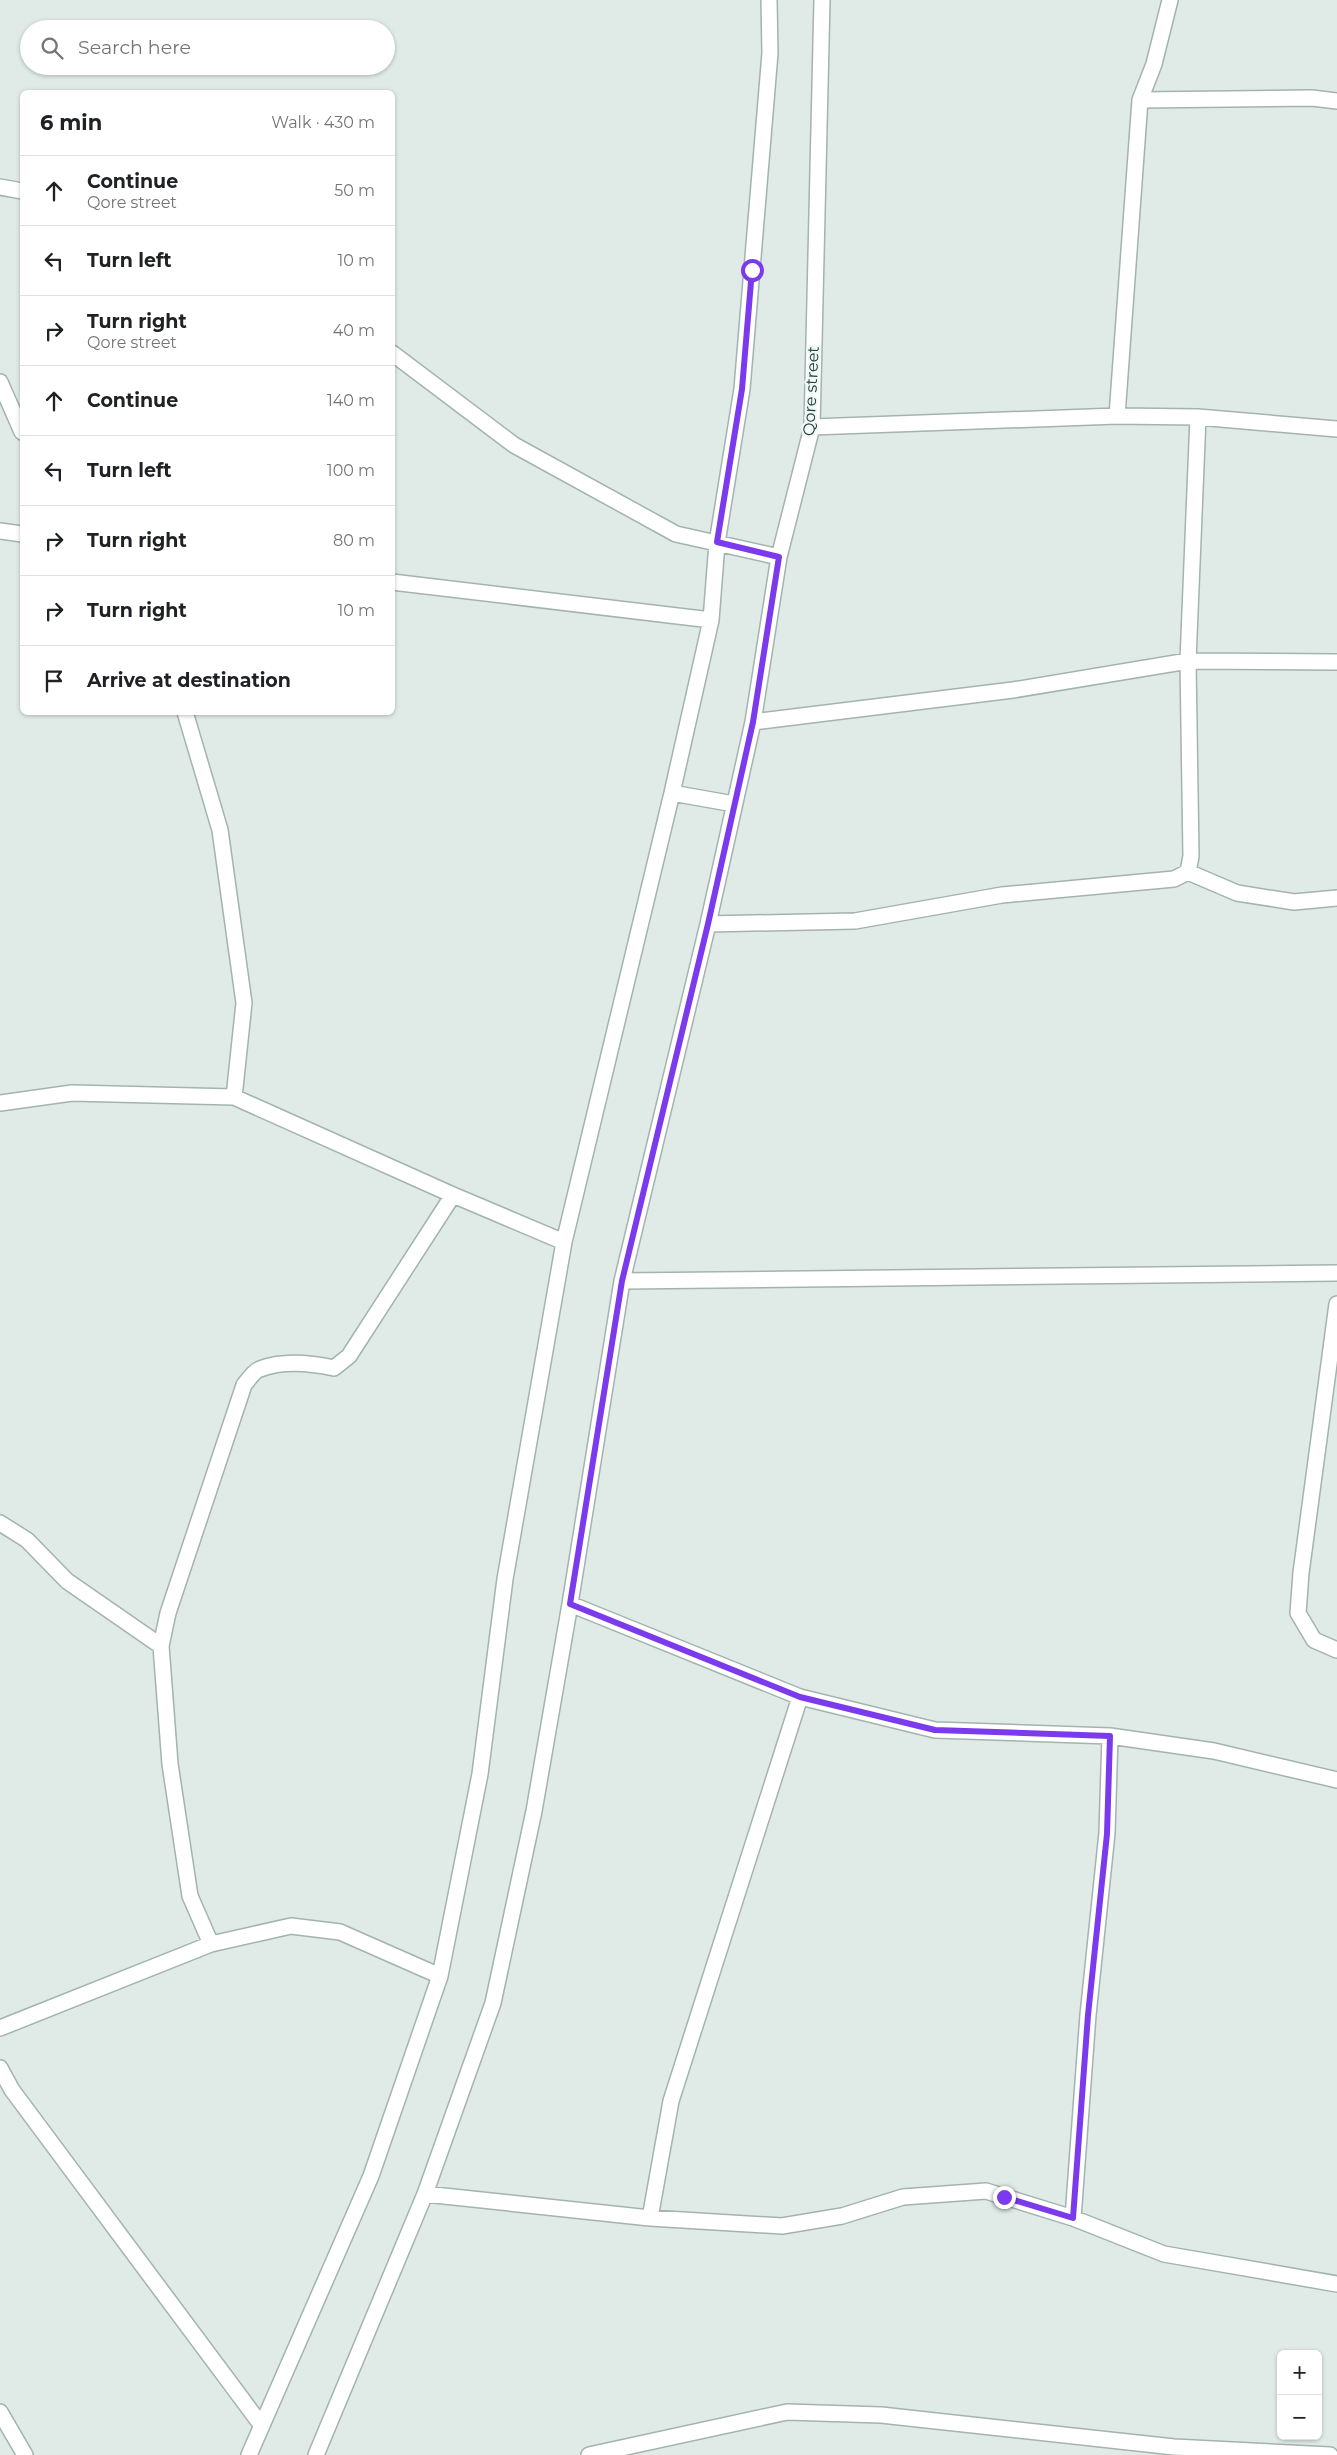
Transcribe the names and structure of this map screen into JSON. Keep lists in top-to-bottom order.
{
  "streets": {
    "street": ["Qore street"]
  },
  "page": {
    "search": "Search here",
    "heading": ["6 min", "Walk · 430 m"],
    "list": [
      ["Continue", "Qore street", "50 m"],
      ["Turn left", "10 m"],
      ["Turn right", "Qore street", "40 m"],
      ["Continue", "140 m"],
      ["Turn left", "100 m"],
      ["Turn right", "80 m"],
      ["Turn right", "10 m"],
      "Arrive at destination"
    ],
    "map_buttons": ["+", "−"]
  }
}
